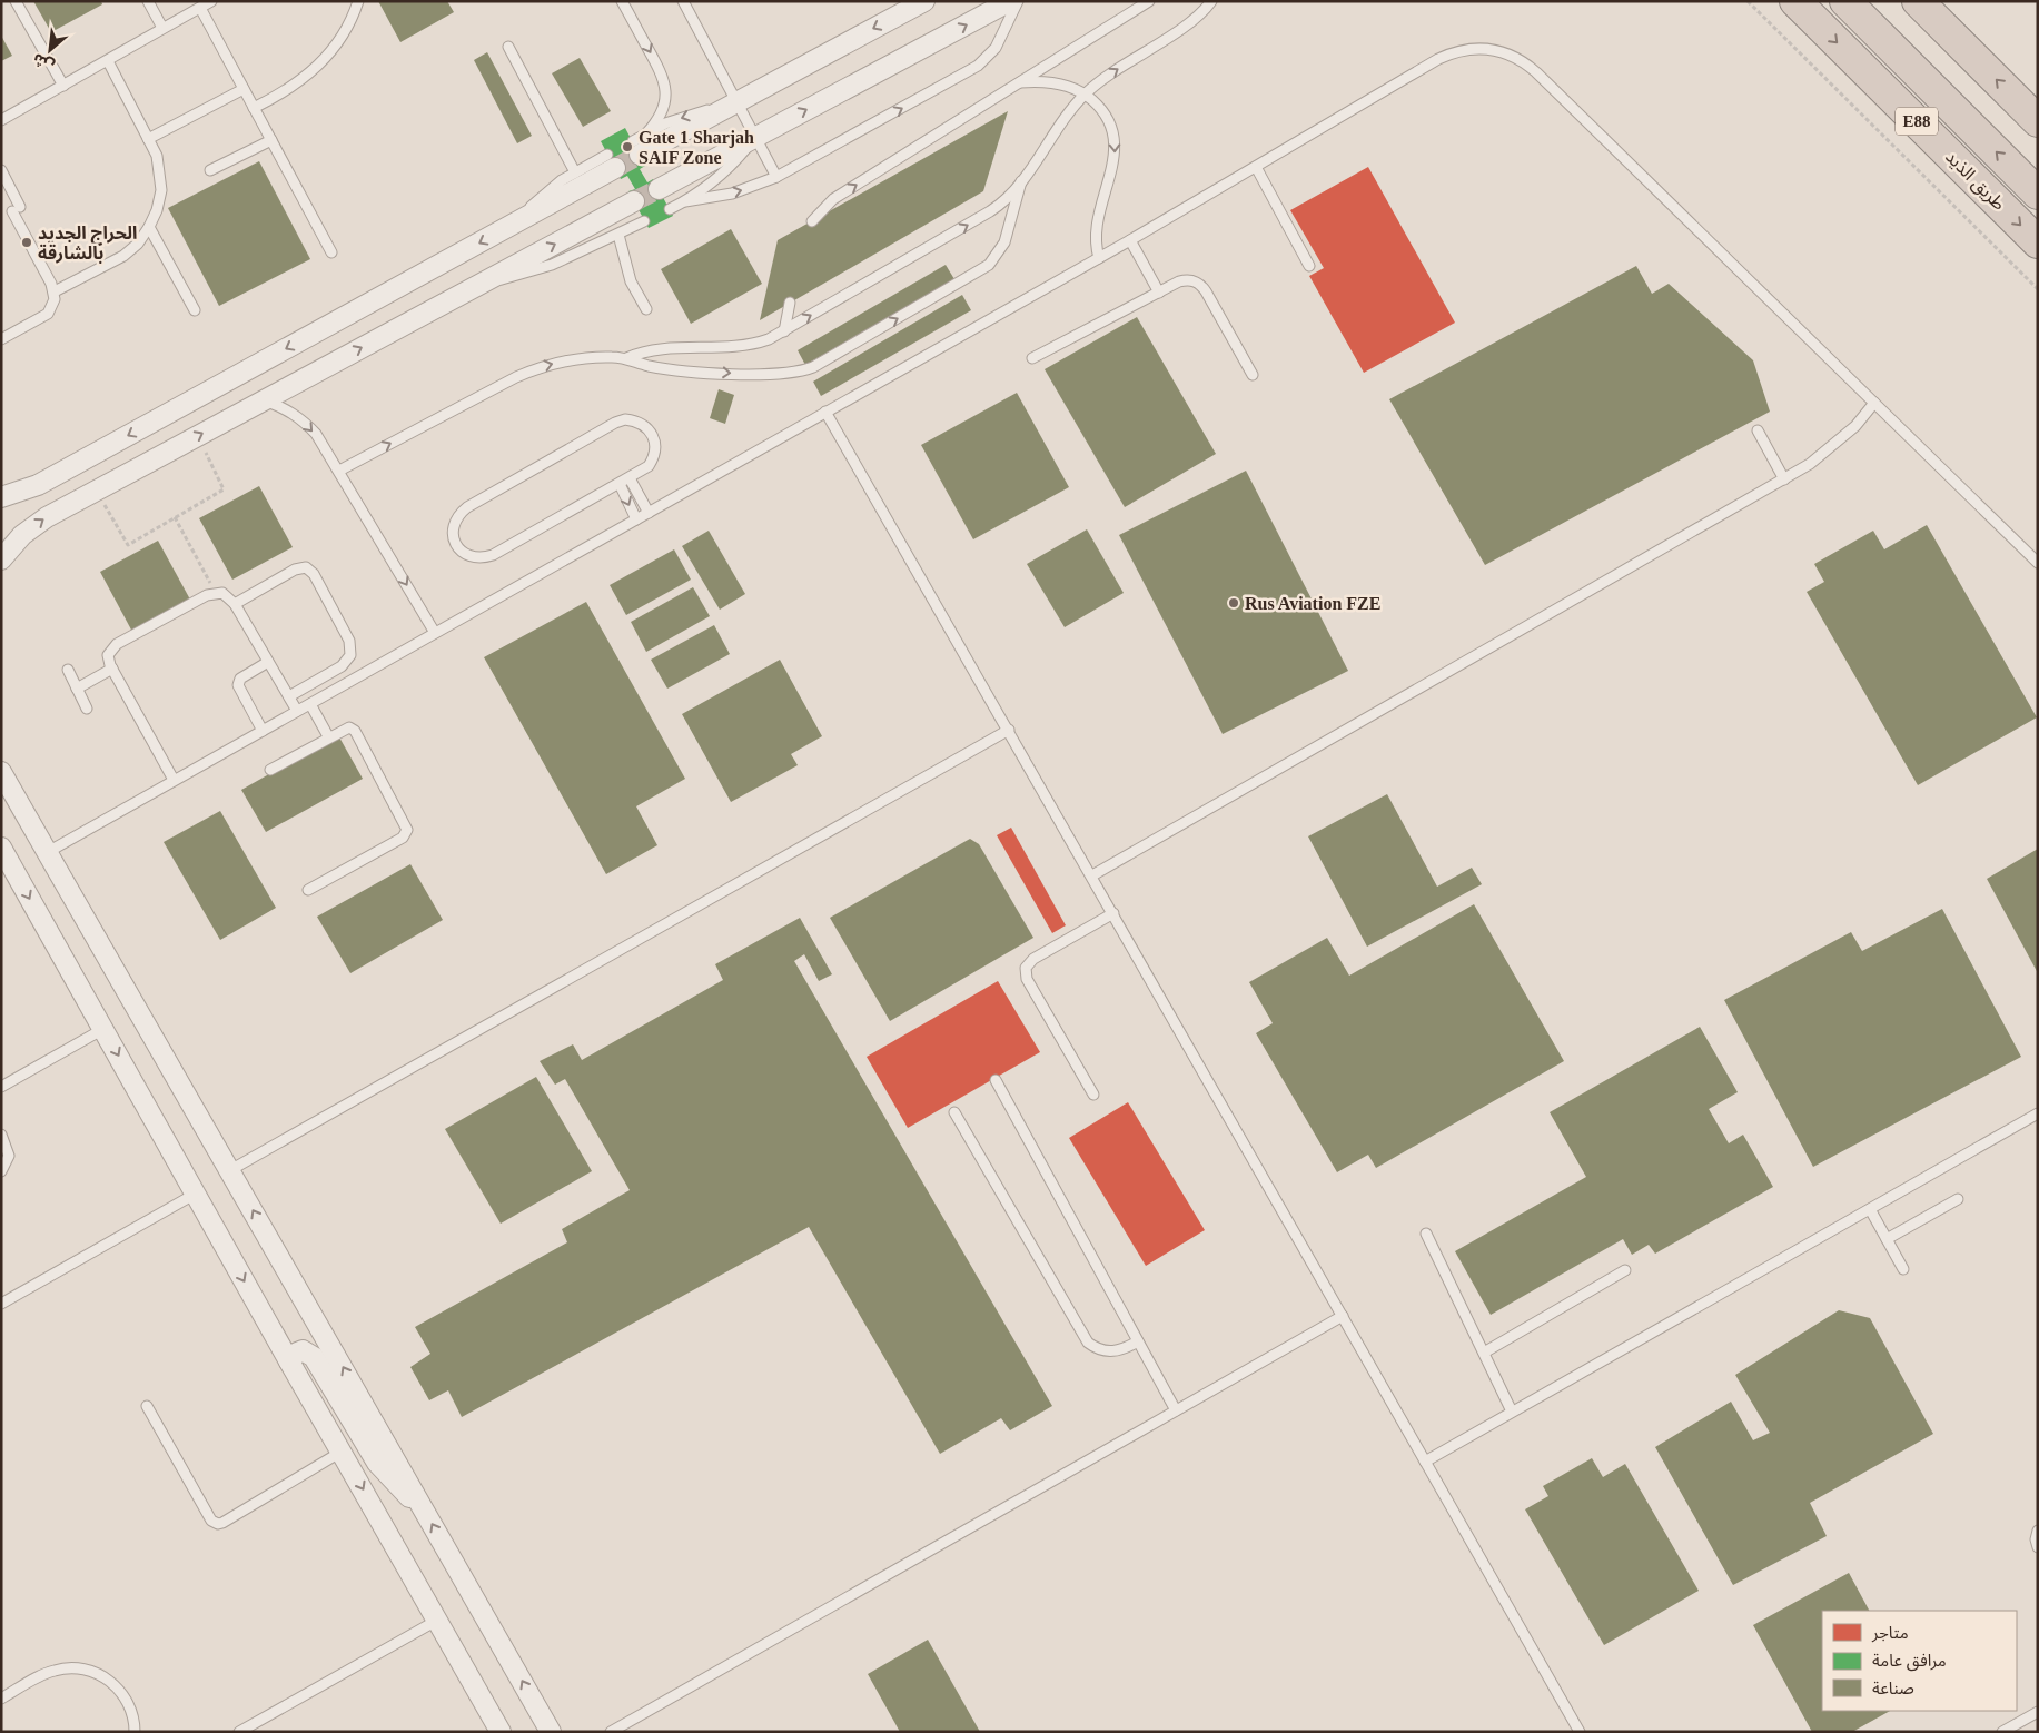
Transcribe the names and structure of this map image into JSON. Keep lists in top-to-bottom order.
{
  "streets": {
    "highway": ["E88", "طريق الذيد"]
  },
  "places": ["Gate 1 Sharjah SAIF Zone", "الحراج الجديد بالشارقة", "Rus Aviation FZE"],
  "legend": ["متاجر", "مرافق عامة", "صناعة"],
  "north": "bottom left"
}
